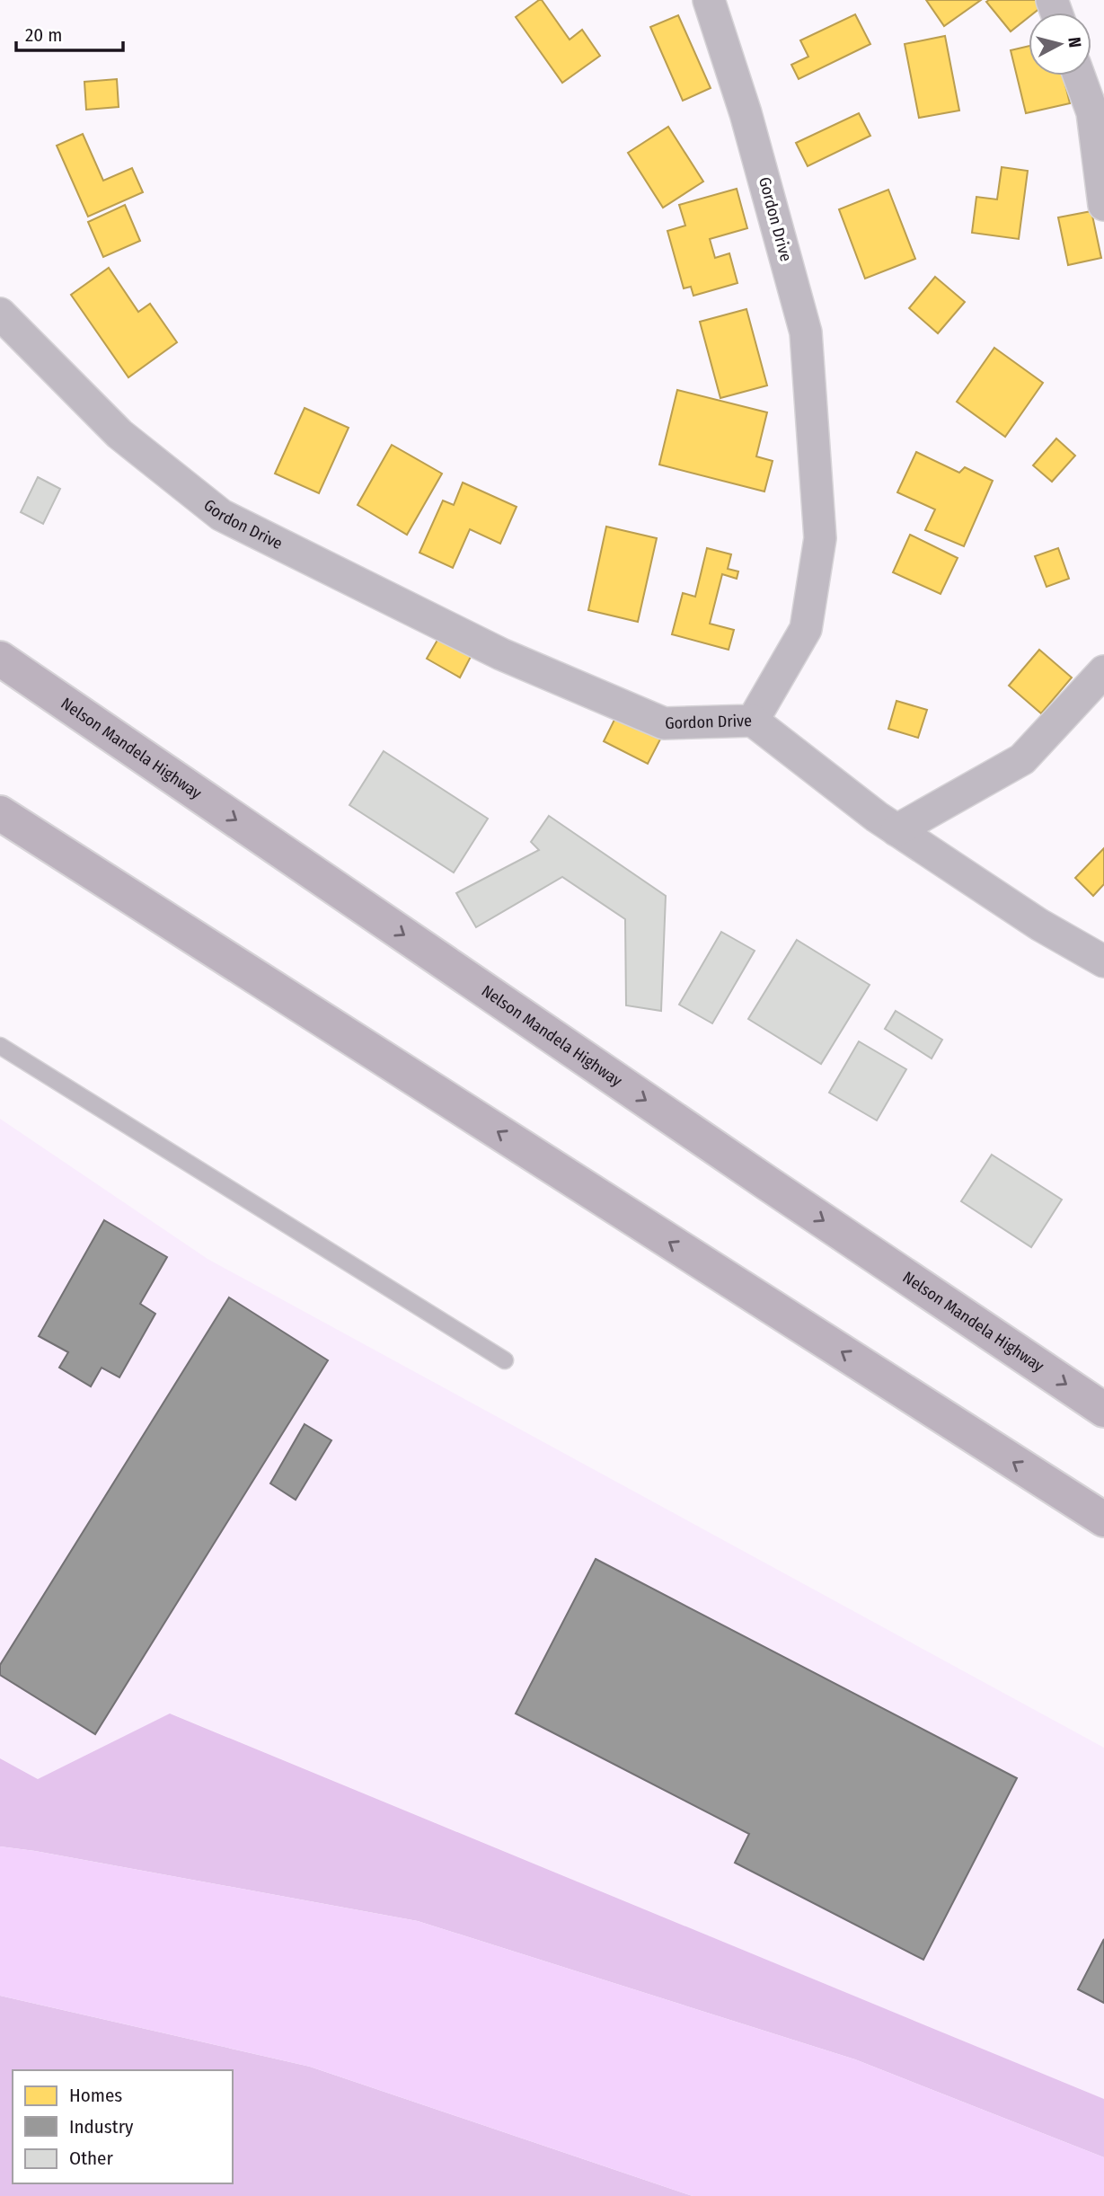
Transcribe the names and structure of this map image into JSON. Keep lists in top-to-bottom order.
{
  "streets": {
    "highway": ["Nelson Mandela Highway"],
    "street": ["Gordon Drive"]
  },
  "legend": ["Homes", "Industry", "Other"],
  "scale_bar": "20 m",
  "north": "right"
}
